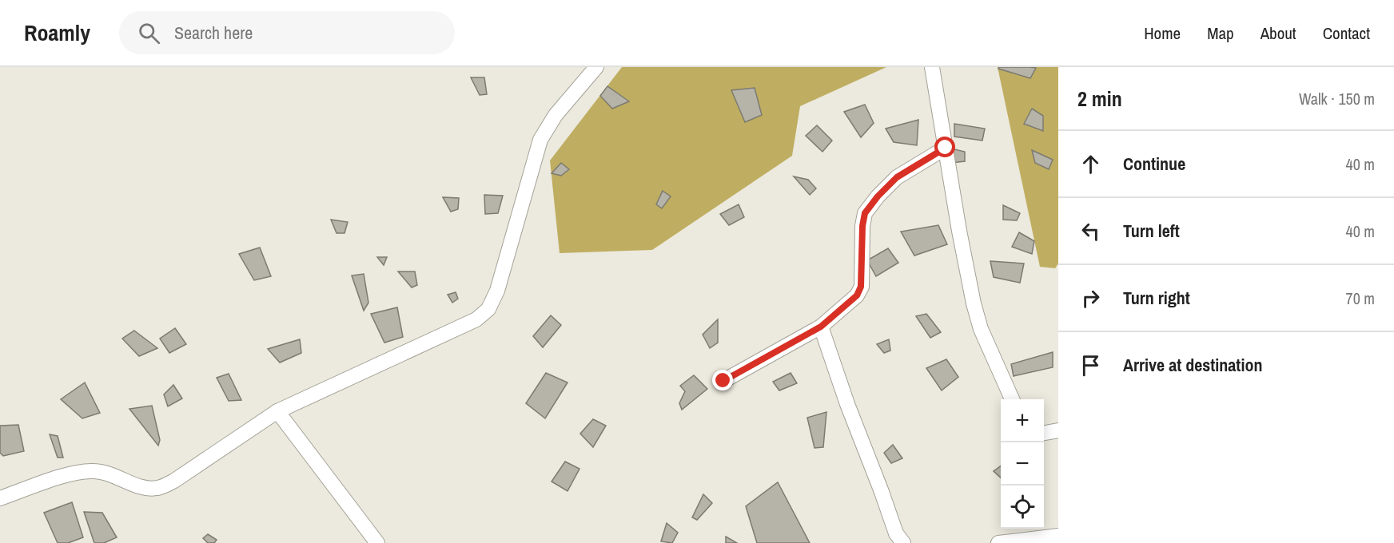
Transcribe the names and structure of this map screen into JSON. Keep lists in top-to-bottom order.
{
  "page": {
    "header": "Roamly",
    "search": "Search here",
    "nav": [
      "Home",
      "Map",
      "About",
      "Contact"
    ],
    "heading": ["2 min", "Walk · 150 m"],
    "list": [
      ["Continue", "40 m"],
      ["Turn left", "40 m"],
      ["Turn right", "70 m"],
      "Arrive at destination"
    ],
    "map_buttons": ["+", "−"]
  }
}
